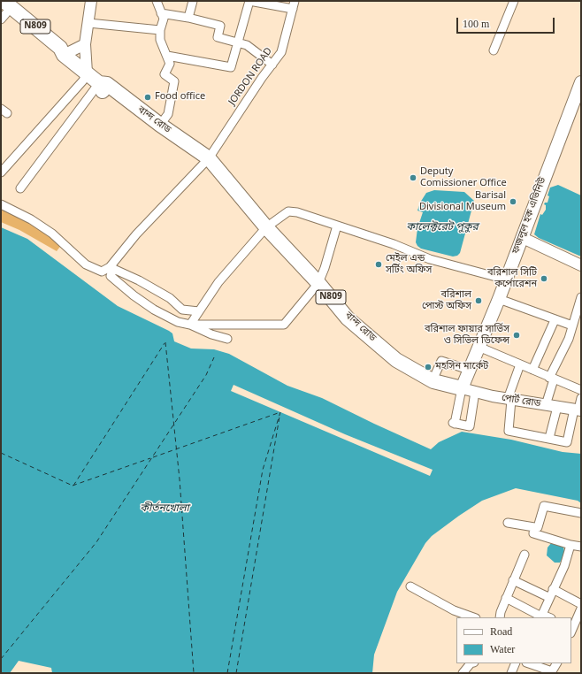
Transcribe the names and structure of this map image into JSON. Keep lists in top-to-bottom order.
{
  "streets": {
    "highway": ["N809", "বান্দ রোড"],
    "main road": ["ফজলুল হক এভিনিউ", "পোর্ট রোড"],
    "street": ["JORDON ROAD"]
  },
  "crossings": [
    ["JORDON ROAD", "বান্দ রোড"],
    ["বান্দ রোড", "ফজলুল হক এভিনিউ"],
    ["বান্দ রোড", "পোর্ট রোড"],
    ["ফজলুল হক এভিনিউ", "পোর্ট রোড"]
  ],
  "water": ["কালেক্টরেট পুকুর", "কীর্তনখোলা"],
  "places": [
    "Food office",
    "Deputy Comissioner Office",
    "Barisal Divisional Museum",
    "মেইল এন্ড সর্টিং অফিস",
    "বরিশাল সিটি কর্পোরেশন",
    "বরিশাল পোস্ট অফিস",
    "বরিশাল ফায়ার সার্ভিস ও সিভিল ডিফেন্স",
    "মহসিন মার্কেট"
  ],
  "legend": ["Road", "Water"],
  "scale_bar": "100 m"
}
